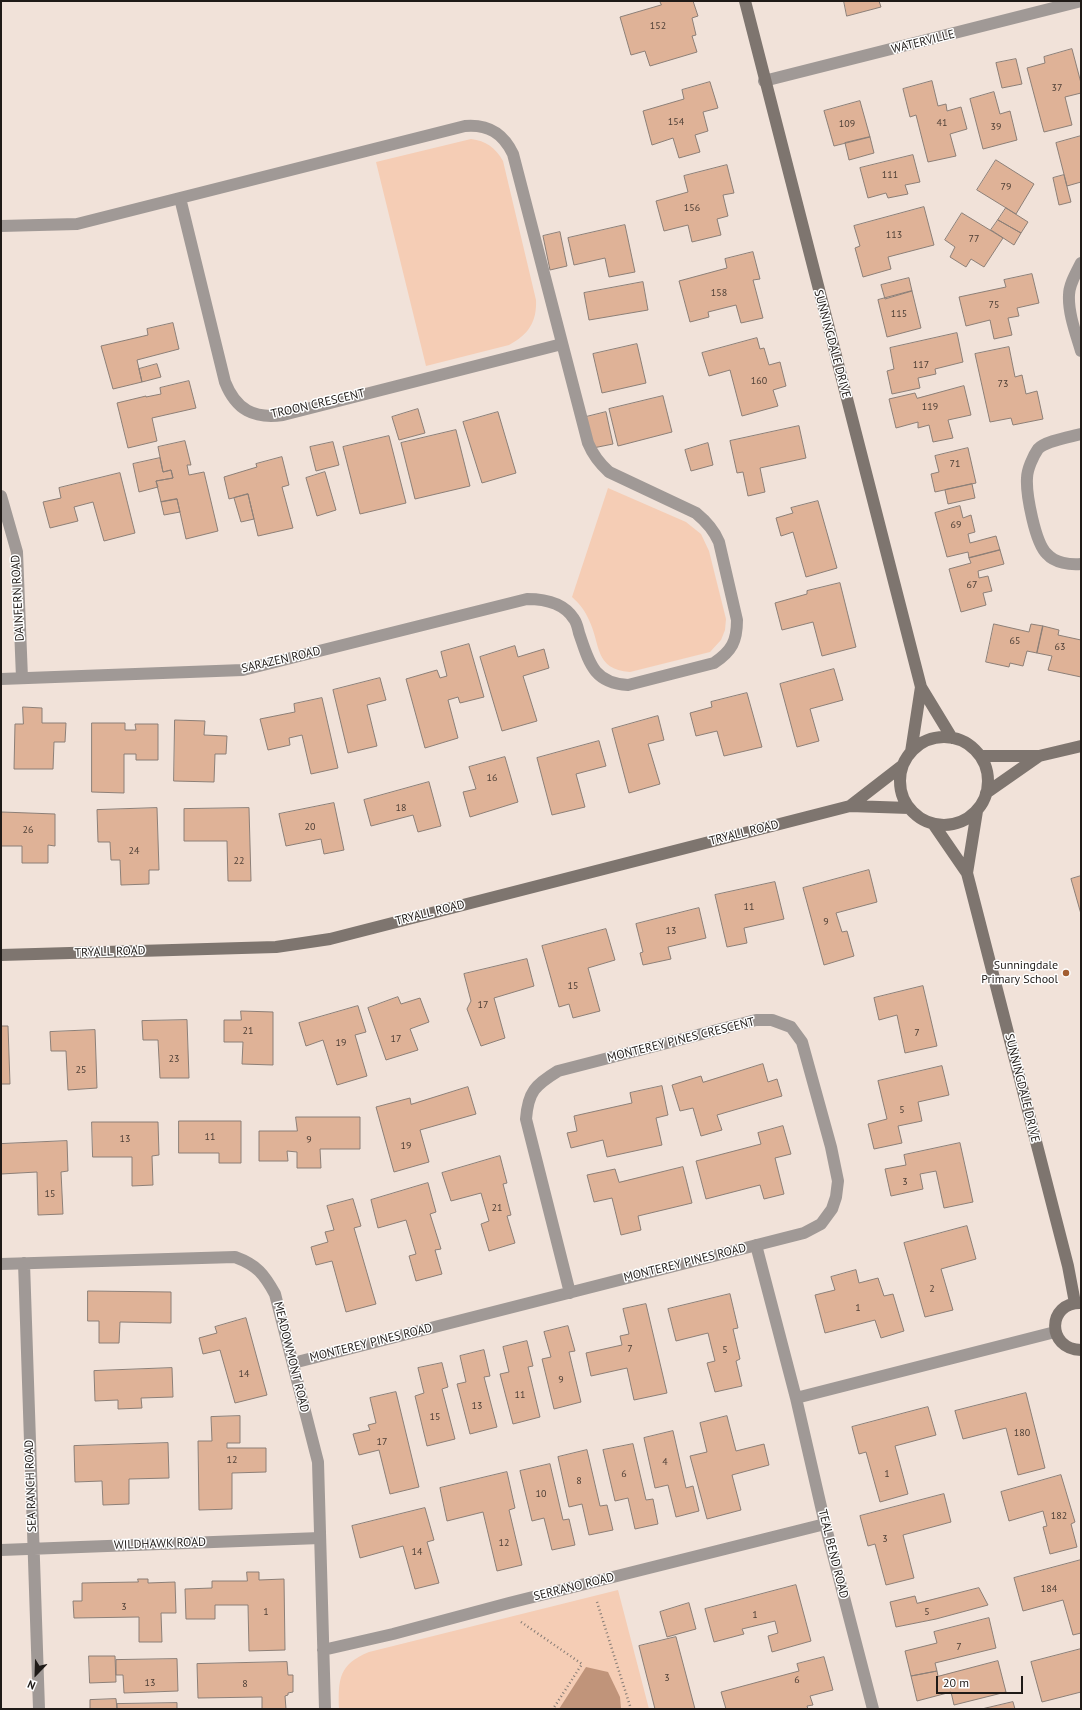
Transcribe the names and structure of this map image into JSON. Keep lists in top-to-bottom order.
{
  "streets": {
    "street": [
      "WATERVILLE",
      "SUNNINGDALE DRIVE",
      "TROON CRESCENT",
      "DAINFERN ROAD",
      "SARAZEN ROAD",
      "TRYALL ROAD",
      "MONTEREY PINES CRESCENT",
      "MONTEREY PINES ROAD",
      "MEADOWMONT ROAD",
      "SEA RANCH ROAD",
      "WILDHAWK ROAD",
      "TEAL BEND ROAD",
      "SERRANO ROAD"
    ]
  },
  "crossings": [
    ["WATERVILLE", "SUNNINGDALE DRIVE"],
    ["SUNNINGDALE DRIVE", "TRYALL ROAD"],
    ["TROON CRESCENT", "SARAZEN ROAD"],
    ["DAINFERN ROAD", "SARAZEN ROAD"],
    ["MONTEREY PINES CRESCENT", "MONTEREY PINES ROAD"],
    ["MONTEREY PINES ROAD", "MEADOWMONT ROAD"],
    ["MONTEREY PINES ROAD", "TEAL BEND ROAD"],
    ["MEADOWMONT ROAD", "SEA RANCH ROAD"],
    ["MEADOWMONT ROAD", "WILDHAWK ROAD"],
    ["MEADOWMONT ROAD", "SERRANO ROAD"],
    ["SEA RANCH ROAD", "WILDHAWK ROAD"],
    ["TEAL BEND ROAD", "SERRANO ROAD"]
  ],
  "places": ["Sunningdale Primary School"],
  "house_numbers": [
    "152",
    "37",
    "154",
    "41",
    "109",
    "39",
    "111",
    "79",
    "156",
    "113",
    "77",
    "158",
    "75",
    "115",
    "117",
    "160",
    "73",
    "119",
    "71",
    "69",
    "67",
    "65",
    "63",
    "16",
    "18",
    "20",
    "26",
    "24",
    "22",
    "11",
    "9",
    "13",
    "15",
    "17",
    "21",
    "7",
    "17",
    "19",
    "23",
    "25",
    "5",
    "11",
    "13",
    "9",
    "19",
    "3",
    "15",
    "21",
    "2",
    "1",
    "7",
    "5",
    "14",
    "9",
    "11",
    "13",
    "15",
    "180",
    "17",
    "12",
    "4",
    "6",
    "1",
    "8",
    "10",
    "182",
    "3",
    "12",
    "14",
    "184",
    "3",
    "1",
    "5",
    "1",
    "7",
    "3",
    "6",
    "13",
    "8"
  ],
  "scale_bar": "20 m",
  "north": "bottom left"
}
